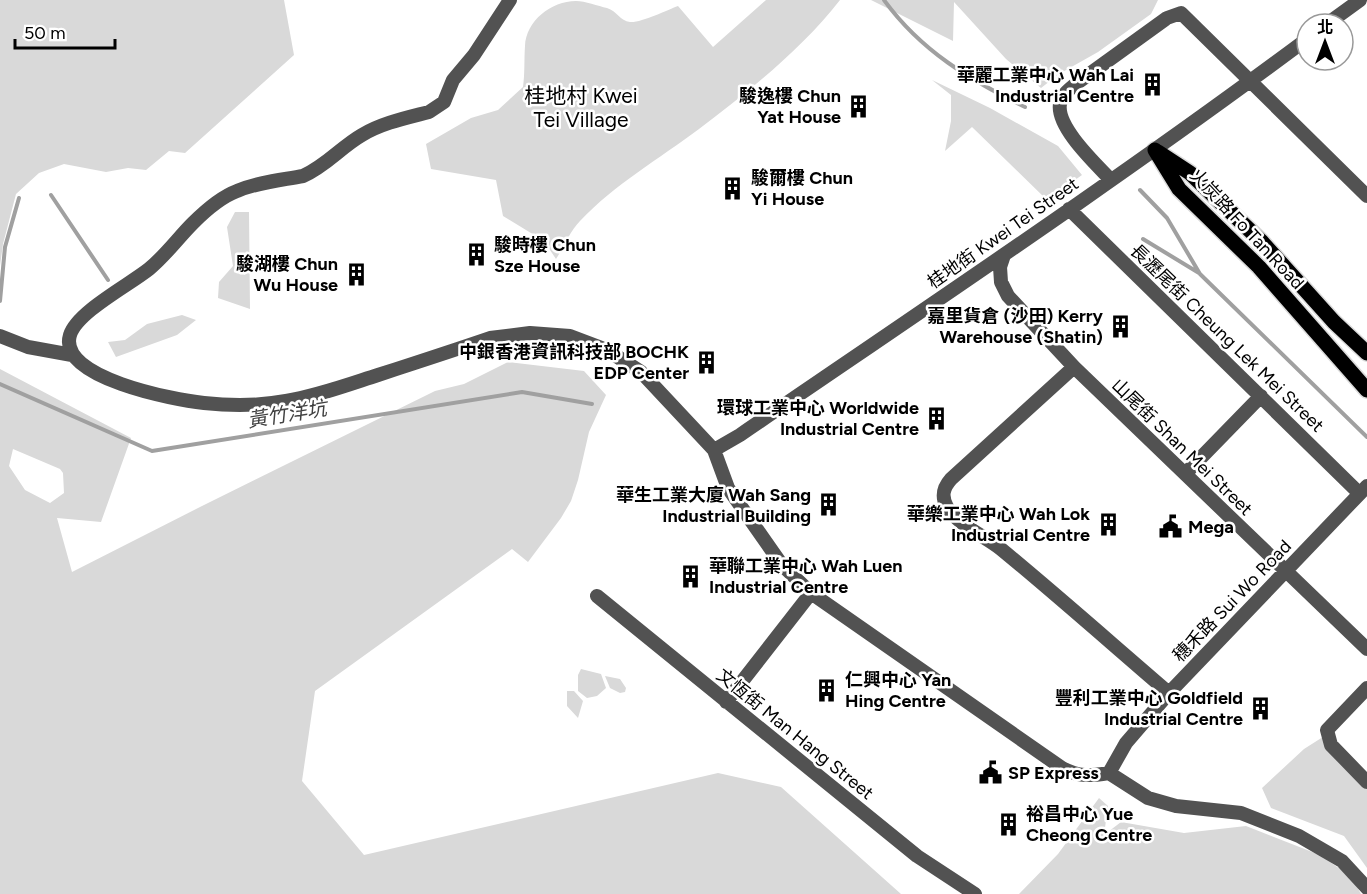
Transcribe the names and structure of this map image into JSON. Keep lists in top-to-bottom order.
{
  "streets": {
    "main road": ["火炭路 Fo Tan Road"],
    "street": [
      "桂地街 Kwei Tei Street",
      "長瀝尾街 Cheung Lek Mei Street",
      "山尾街 Shan Mei Street",
      "穗禾路 Sui Wo Road",
      "文恆街 Man Hang Street"
    ]
  },
  "crossings": [
    ["火炭路 Fo Tan Road", "桂地街 Kwei Tei Street"],
    ["桂地街 Kwei Tei Street", "長瀝尾街 Cheung Lek Mei Street"],
    ["桂地街 Kwei Tei Street", "山尾街 Shan Mei Street"],
    ["長瀝尾街 Cheung Lek Mei Street", "穗禾路 Sui Wo Road"],
    ["山尾街 Shan Mei Street", "穗禾路 Sui Wo Road"]
  ],
  "districts": ["桂地村 Kwei Tei Village"],
  "water": ["黃竹洋坑"],
  "places": {
    "building": [
      "華麗工業中心 Wah Lai Industrial Centre",
      "駿逸樓 Chun Yat House",
      "駿爾樓 Chun Yi House",
      "駿時樓 Chun Sze House",
      "駿湖樓 Chun Wu House",
      "嘉里貨倉 (沙田) Kerry Warehouse (Shatin)",
      "中銀香港資訊科技部 BOCHK EDP Center",
      "環球工業中心 Worldwide Industrial Centre",
      "華生工業大廈 Wah Sang Industrial Building",
      "華樂工業中心 Wah Lok Industrial Centre",
      "華聯工業中心 Wah Luen Industrial Centre",
      "仁興中心 Yan Hing Centre",
      "豐利工業中心 Goldfield Industrial Centre",
      "裕昌中心 Yue Cheong Centre"
    ],
    "public building": ["Mega", "SP Express"]
  },
  "scale_bar": "50 m",
  "north": "top"
}
